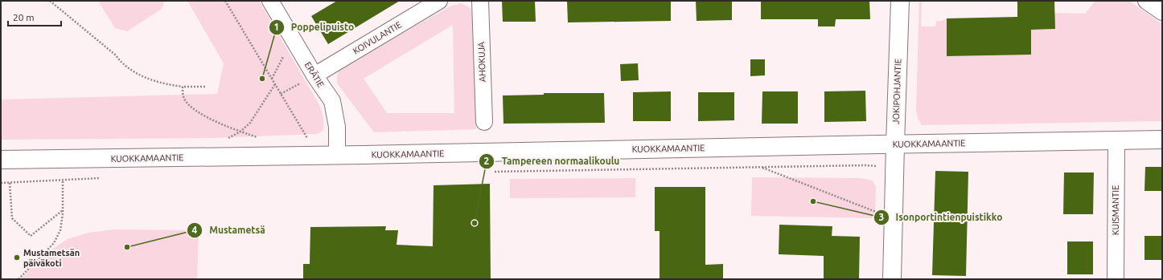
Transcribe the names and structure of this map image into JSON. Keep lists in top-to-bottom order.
{
  "streets": {
    "main road": ["JOKIPOHJANTIE", "KUOKKAMAANTIE"],
    "street": [
      "KOIVULANTIE",
      "AHOKUJA",
      "ERÄTIE",
      "KUISMANTIE"
    ]
  },
  "crossings": [
    ["KOIVULANTIE", "ERÄTIE"],
    ["ERÄTIE", "KUOKKAMAANTIE"],
    ["JOKIPOHJANTIE", "KUOKKAMAANTIE"],
    ["KUOKKAMAANTIE", "KUISMANTIE"]
  ],
  "places": [
    "Poppelipuisto",
    "Isonportintienpuistikko",
    "Tampereen normaalikoulu",
    "Mustametsä",
    "Mustametsän päiväkoti"
  ],
  "scale_bar": "20 m"
}
